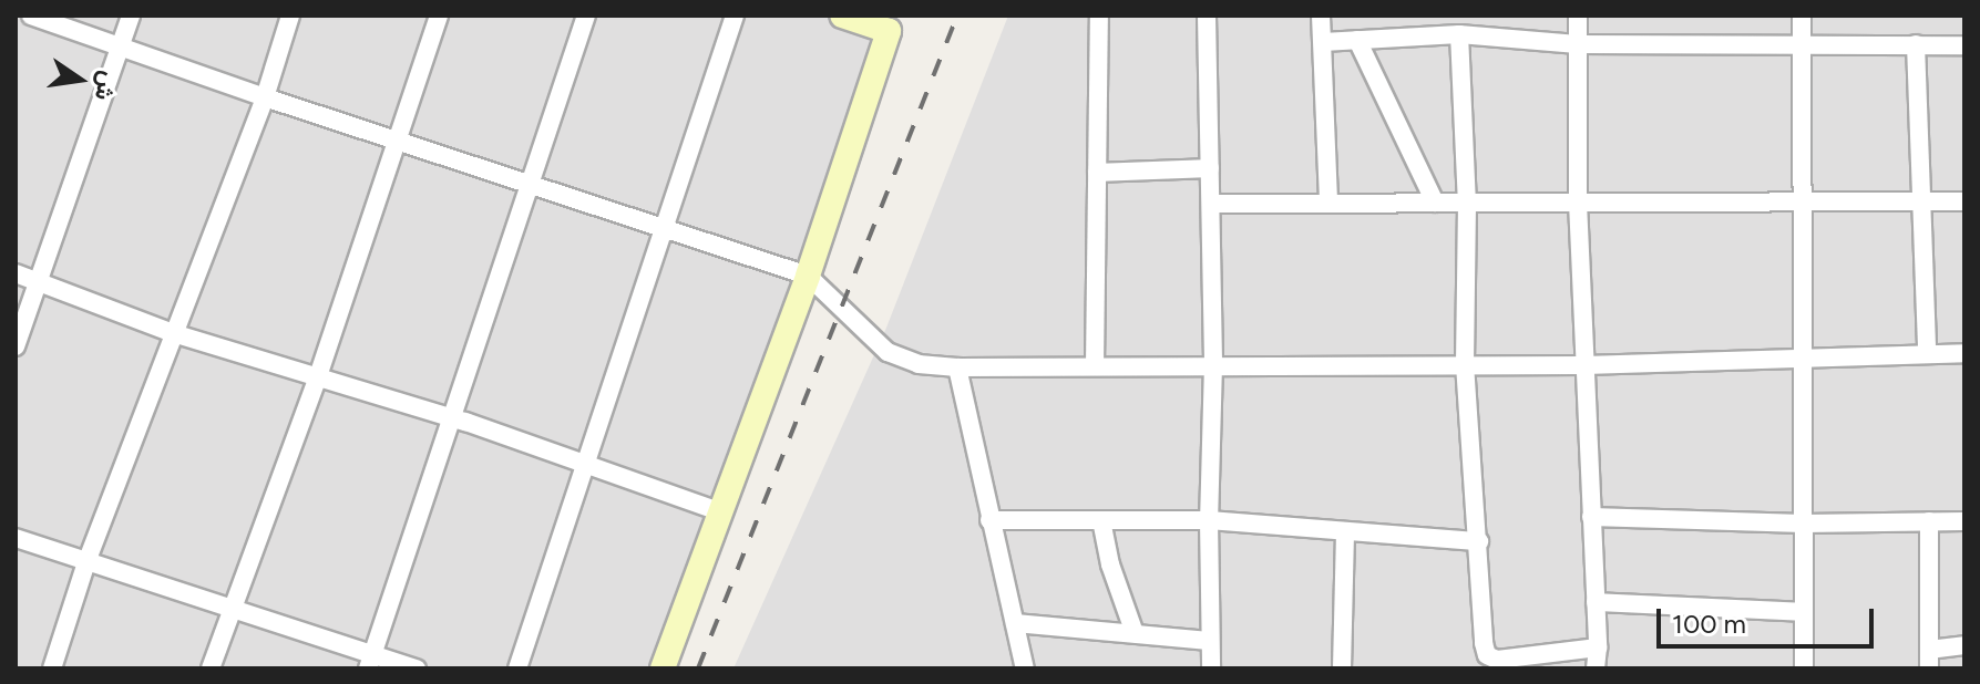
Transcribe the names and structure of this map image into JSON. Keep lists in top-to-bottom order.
{
  "scale_bar": "100 m",
  "north": "right"
}
